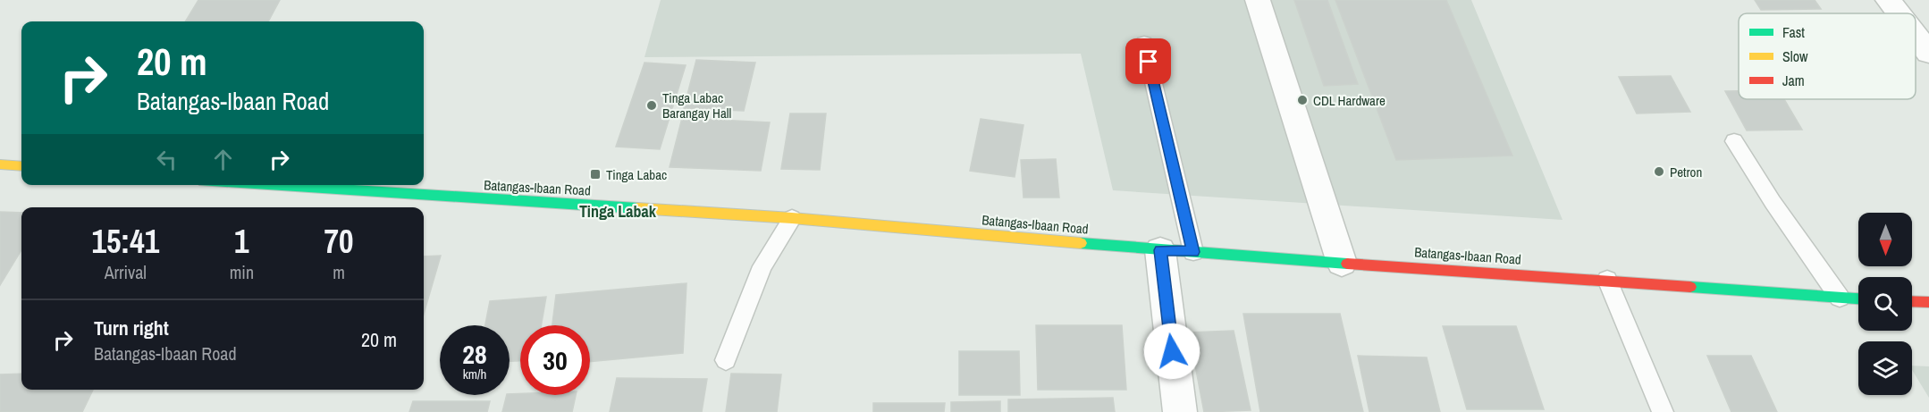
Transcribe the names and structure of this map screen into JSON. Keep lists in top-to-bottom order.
{
  "streets": {
    "main road": ["Batangas-Ibaan Road"]
  },
  "districts": ["Tinga Labak"],
  "places": {
    "other": ["CDL Hardware", "Tinga Labac Barangay Hall", "Petron"],
    "transit": ["Tinga Labac"]
  },
  "legend": ["Fast", "Slow", "Jam"],
  "north": "bottom",
  "page": {
    "turn": ["20 m", "Batangas-Ibaan Road"],
    "eta": [
      "15:41",
      "Arrival",
      "1",
      "min",
      "70",
      "m"
    ],
    "list": [
      {
        "name": "Turn right",
        "note": "Batangas-Ibaan Road",
        "value": "20 m"
      }
    ],
    "speed": "28 km/h",
    "limit": "30"
  }
}
